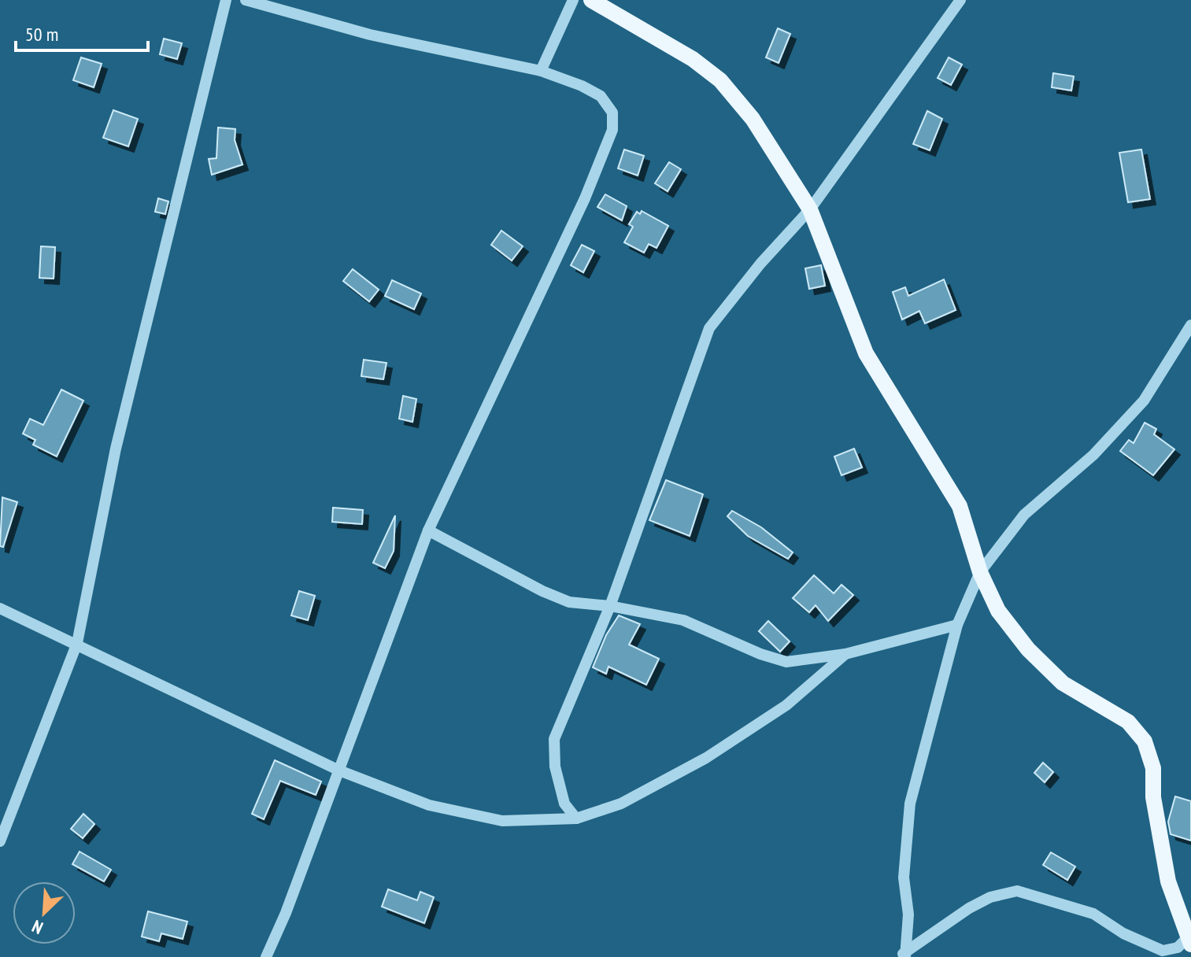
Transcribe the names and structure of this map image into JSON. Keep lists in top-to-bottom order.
{
  "scale_bar": "50 m",
  "north": "bottom left"
}
